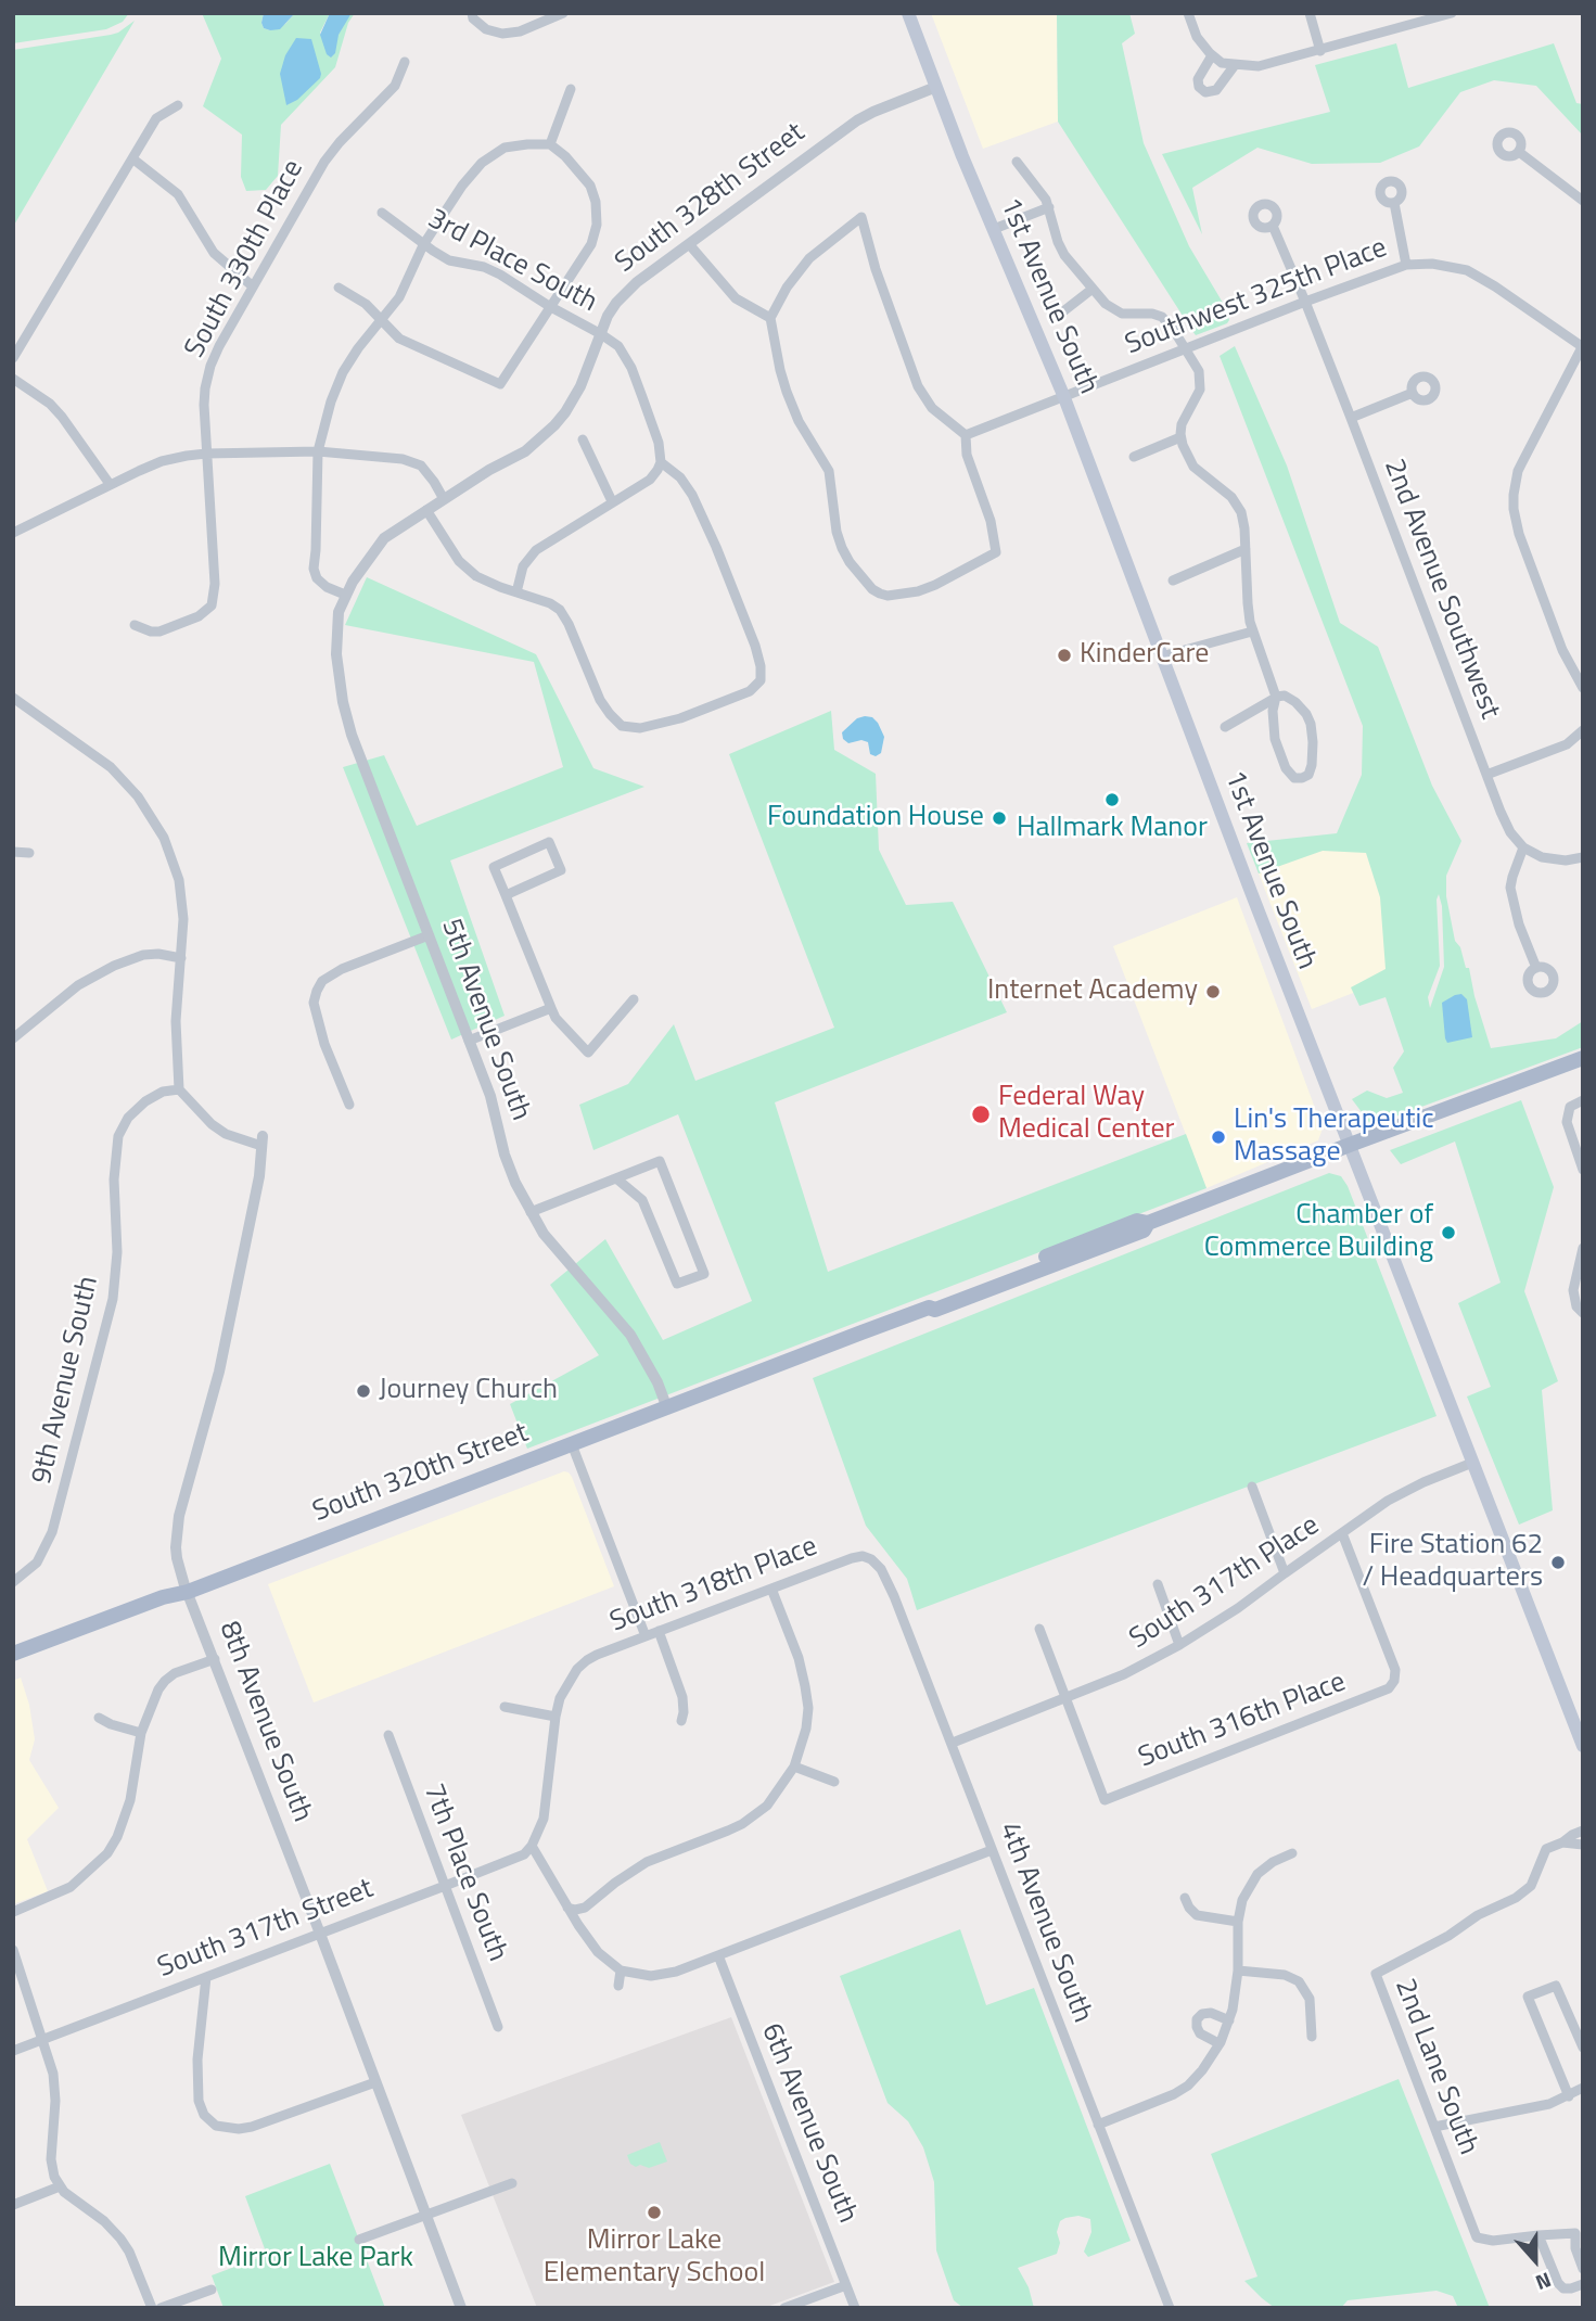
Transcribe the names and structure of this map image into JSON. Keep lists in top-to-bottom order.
{
  "streets": {
    "main road": ["1st Avenue South", "South 320th Street"],
    "street": [
      "South 328th Street",
      "South 330th Place",
      "3rd Place South",
      "Southwest 325th Place",
      "2nd Avenue Southwest",
      "5th Avenue South",
      "9th Avenue South",
      "South 317th Place",
      "South 318th Place",
      "South 316th Place",
      "8th Avenue South",
      "7th Place South",
      "4th Avenue South",
      "South 317th Street",
      "2nd Lane South",
      "6th Avenue South"
    ]
  },
  "crossings": [
    ["South 328th Street", "3rd Place South"],
    ["South 328th Street", "1st Avenue South"],
    ["South 328th Street", "5th Avenue South"],
    ["1st Avenue South", "Southwest 325th Place"],
    ["1st Avenue South", "South 320th Street"],
    ["1st Avenue South", "South 317th Place"],
    ["Southwest 325th Place", "2nd Avenue Southwest"],
    ["5th Avenue South", "South 320th Street"],
    ["South 320th Street", "8th Avenue South"],
    ["South 317th Place", "South 316th Place"],
    ["South 317th Place", "4th Avenue South"],
    ["South 318th Place", "4th Avenue South"],
    ["8th Avenue South", "South 317th Street"],
    ["7th Place South", "South 317th Street"]
  ],
  "parks": ["Mirror Lake Park"],
  "places": [
    "KinderCare",
    "Hallmark Manor",
    "Foundation House",
    "Internet Academy",
    "Federal Way Medical Center",
    "Lin's Therapeutic Massage",
    "Chamber of Commerce Building",
    "Journey Church",
    "Fire Station 62 / Headquarters",
    "Mirror Lake Elementary School"
  ],
  "north": "bottom"
}
